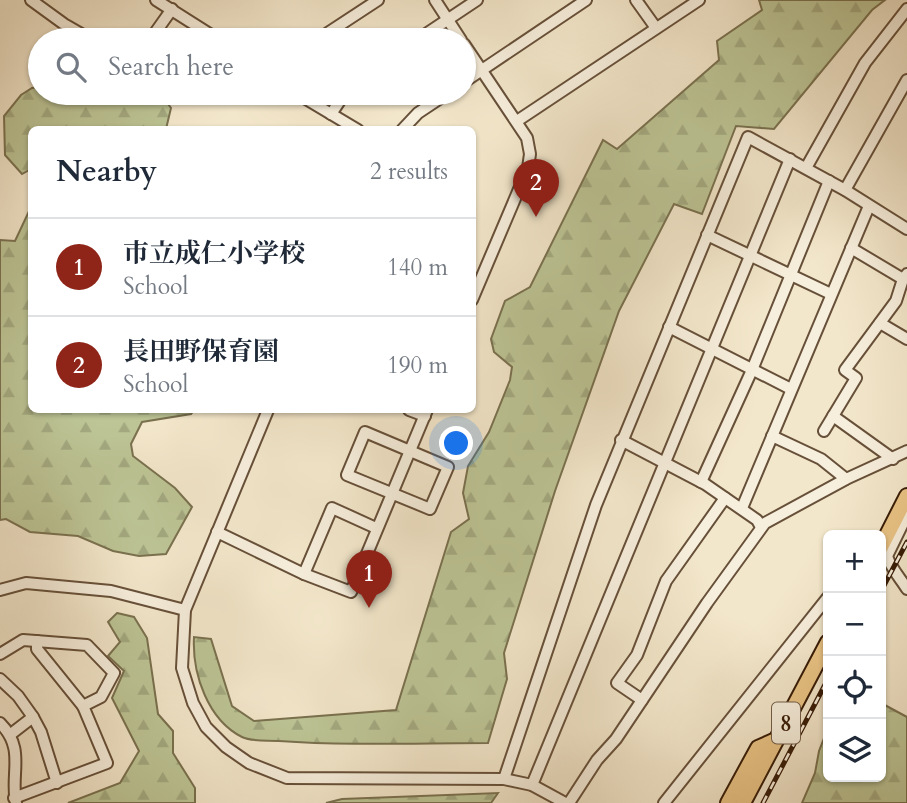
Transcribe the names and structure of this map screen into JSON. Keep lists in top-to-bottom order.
{
  "streets": {
    "main road": ["8"]
  },
  "page": {
    "search": "Search here",
    "heading": ["Nearby", "2 results"],
    "pins": ["2", "1"],
    "list": [
      {
        "mark": "1",
        "name": "市立成仁小学校",
        "note": "School",
        "value": "140 m"
      },
      {
        "mark": "2",
        "name": "長田野保育園",
        "note": "School",
        "value": "190 m"
      }
    ],
    "map_buttons": ["+", "−"]
  }
}
